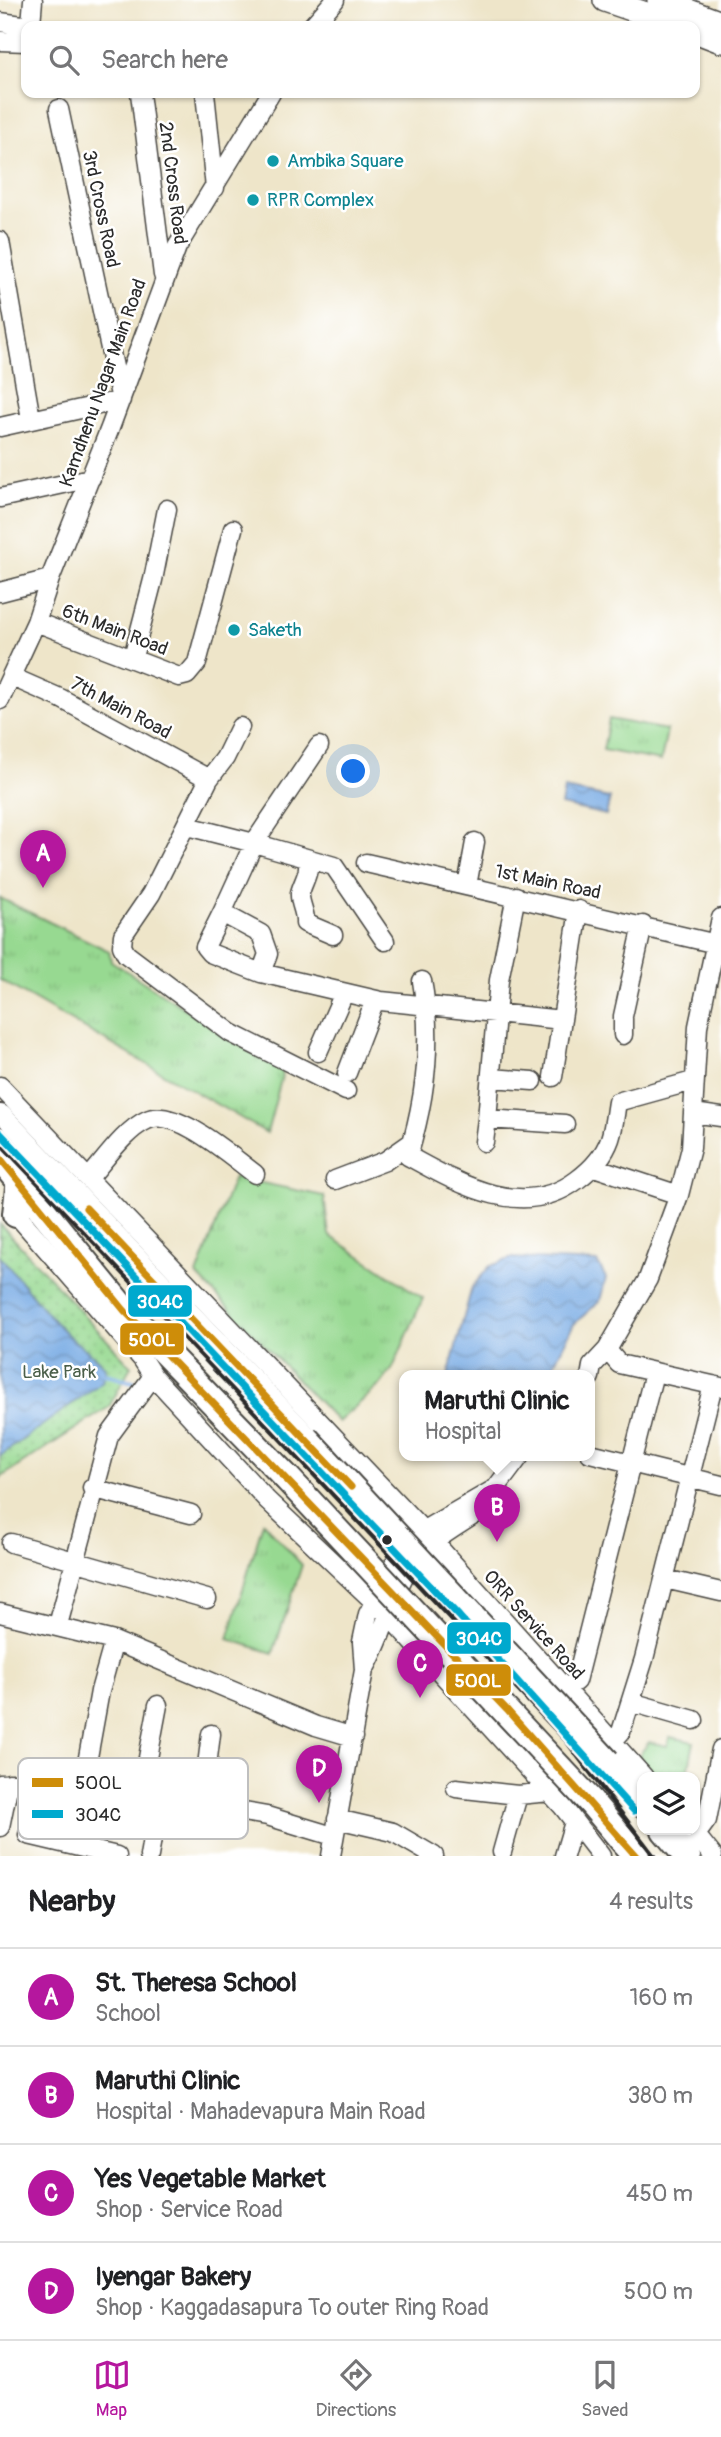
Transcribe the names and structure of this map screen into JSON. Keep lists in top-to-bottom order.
{
  "streets": {
    "street": [
      "2nd Cross Road",
      "3rd Cross Road",
      "Kamdhenu Nagar Main Road",
      "6th Main Road",
      "7th Main Road",
      "1st Main Road",
      "ORR Service Road"
    ]
  },
  "crossings": [
    ["2nd Cross Road", "Kamdhenu Nagar Main Road"],
    ["3rd Cross Road", "Kamdhenu Nagar Main Road"],
    ["Kamdhenu Nagar Main Road", "6th Main Road"],
    ["Kamdhenu Nagar Main Road", "7th Main Road"]
  ],
  "parks": ["Lake Park"],
  "places": ["Ambika Square", "RPR Complex", "Saketh"],
  "lines": ["transit line 304C", "transit line 500L"],
  "legend": ["500L", "304C"],
  "page": {
    "search": "Search here",
    "pins": [
      "A",
      "B",
      "C",
      "D"
    ],
    "popup": ["Maruthi Clinic", "Hospital"],
    "heading": ["Nearby", "4 results"],
    "list": [
      {
        "mark": "A",
        "name": "St. Theresa School",
        "note": "School",
        "value": "160 m"
      },
      {
        "mark": "B",
        "name": "Maruthi Clinic",
        "note": "Hospital · Mahadevapura Main Road",
        "value": "380 m"
      },
      {
        "mark": "C",
        "name": "Yes Vegetable Market",
        "note": "Shop · Service Road",
        "value": "450 m"
      },
      {
        "mark": "D",
        "name": "Iyengar Bakery",
        "note": "Shop · Kaggadasapura To outer Ring Road",
        "value": "500 m"
      }
    ],
    "nav": ["Map", "Directions", "Saved"]
  }
}
